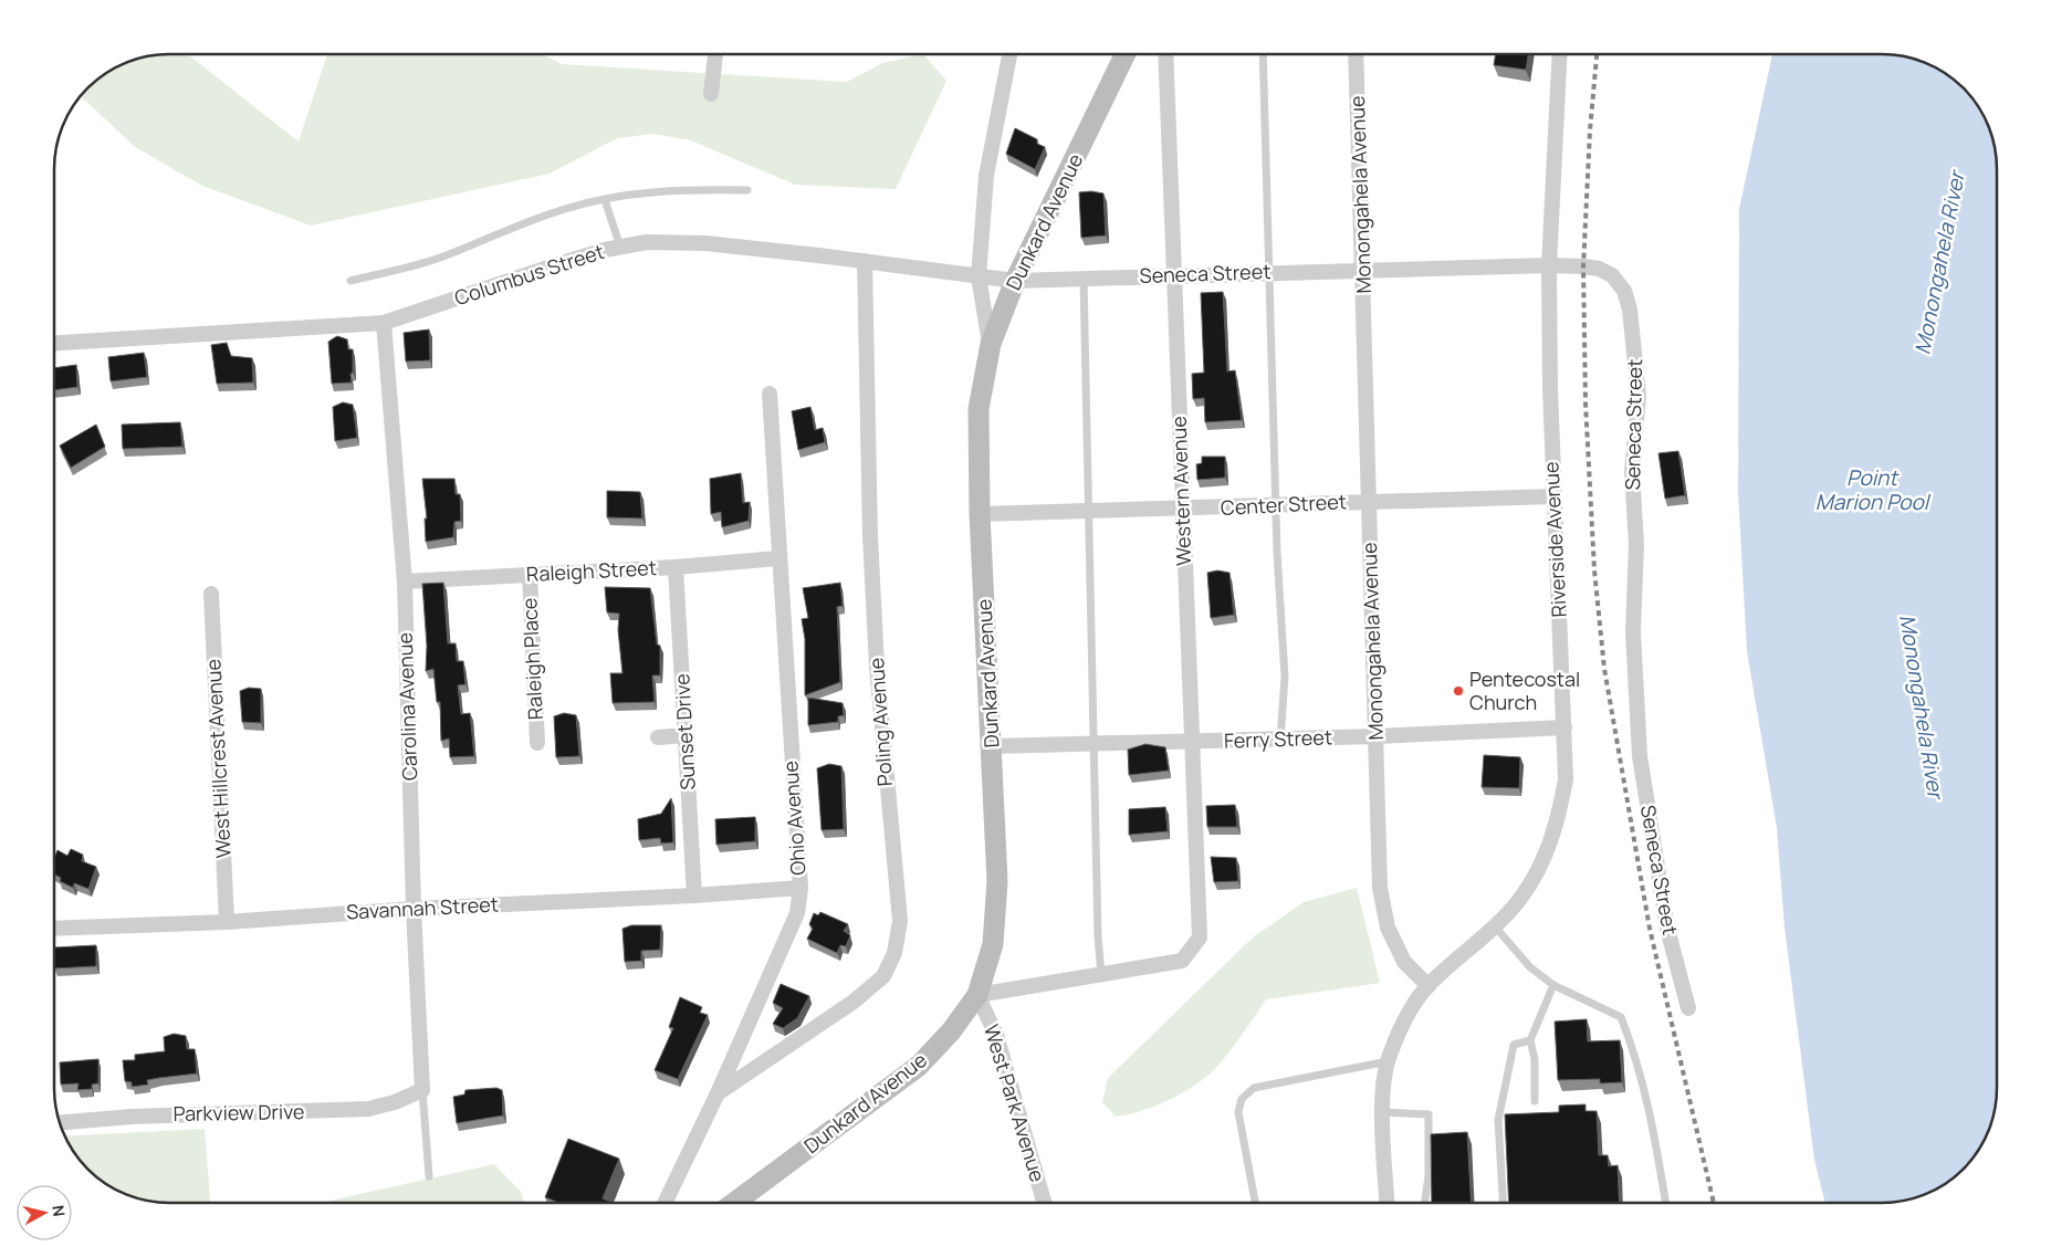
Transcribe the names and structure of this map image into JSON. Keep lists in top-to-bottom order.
{
  "streets": {
    "main road": ["Dunkard Avenue"],
    "street": [
      "Monongahela Avenue",
      "Seneca Street",
      "Columbus Street",
      "Western Avenue",
      "Center Street",
      "Riverside Avenue",
      "Raleigh Street",
      "Raleigh Place",
      "Carolina Avenue",
      "Poling Avenue",
      "Sunset Drive",
      "Ferry Street",
      "West Hillcrest Avenue",
      "Ohio Avenue",
      "Savannah Street",
      "West Park Avenue",
      "Parkview Drive"
    ]
  },
  "crossings": [
    ["Monongahela Avenue", "Seneca Street"],
    ["Monongahela Avenue", "Center Street"],
    ["Monongahela Avenue", "Riverside Avenue"],
    ["Monongahela Avenue", "Ferry Street"],
    ["Dunkard Avenue", "Seneca Street"],
    ["Dunkard Avenue", "Columbus Street"],
    ["Dunkard Avenue", "Center Street"],
    ["Dunkard Avenue", "Ferry Street"],
    ["Dunkard Avenue", "West Park Avenue"],
    ["Seneca Street", "Columbus Street"],
    ["Seneca Street", "Western Avenue"],
    ["Seneca Street", "Riverside Avenue"],
    ["Columbus Street", "Carolina Avenue"],
    ["Columbus Street", "Poling Avenue"],
    ["Western Avenue", "Center Street"],
    ["Western Avenue", "Ferry Street"],
    ["Center Street", "Riverside Avenue"],
    ["Riverside Avenue", "Ferry Street"],
    ["Raleigh Street", "Raleigh Place"],
    ["Raleigh Street", "Carolina Avenue"],
    ["Raleigh Street", "Sunset Drive"],
    ["Raleigh Street", "Ohio Avenue"],
    ["Carolina Avenue", "Savannah Street"],
    ["Carolina Avenue", "Parkview Drive"],
    ["Poling Avenue", "Ohio Avenue"],
    ["Sunset Drive", "Savannah Street"],
    ["West Hillcrest Avenue", "Savannah Street"],
    ["Ohio Avenue", "Savannah Street"]
  ],
  "water": ["Monongahela River", "Point Marion Pool"],
  "places": ["Pentecostal Church"],
  "north": "right"
}
